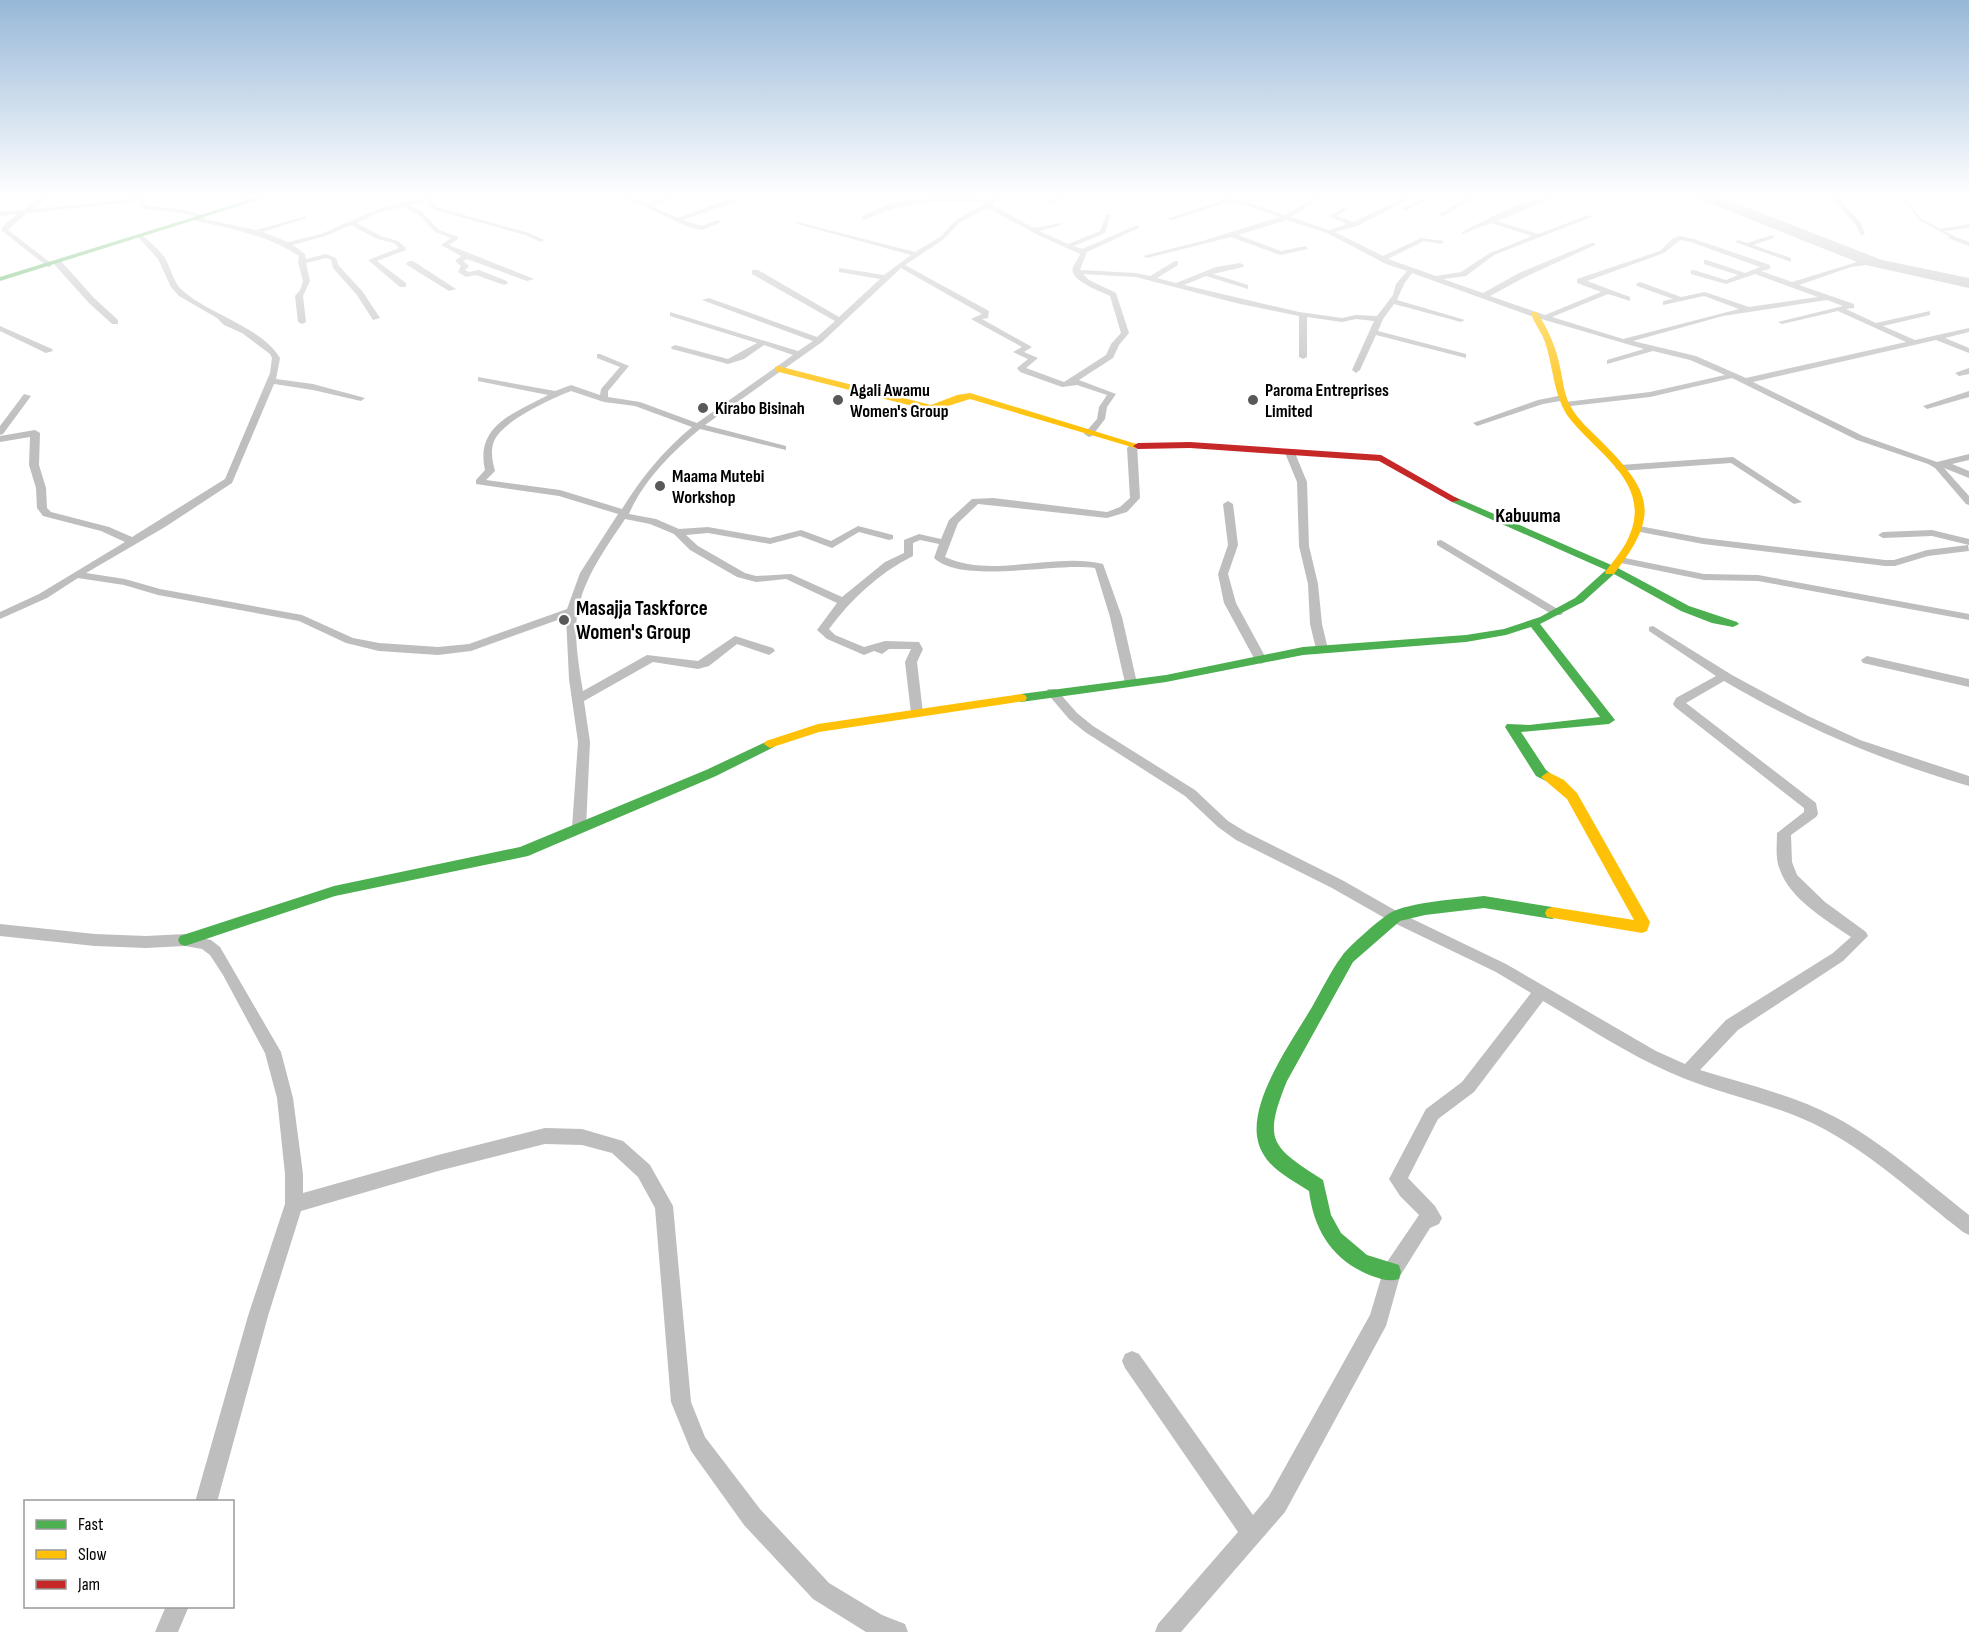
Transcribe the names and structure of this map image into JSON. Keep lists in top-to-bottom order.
{
  "districts": ["Kabuuma"],
  "places": [
    "Agali Awamu Women's Group",
    "Paroma Entreprises Limited",
    "Kirabo Bisinah",
    "Maama Mutebi Workshop",
    "Masajja Taskforce Women's Group"
  ],
  "legend": ["Fast", "Slow", "Jam"]
}
